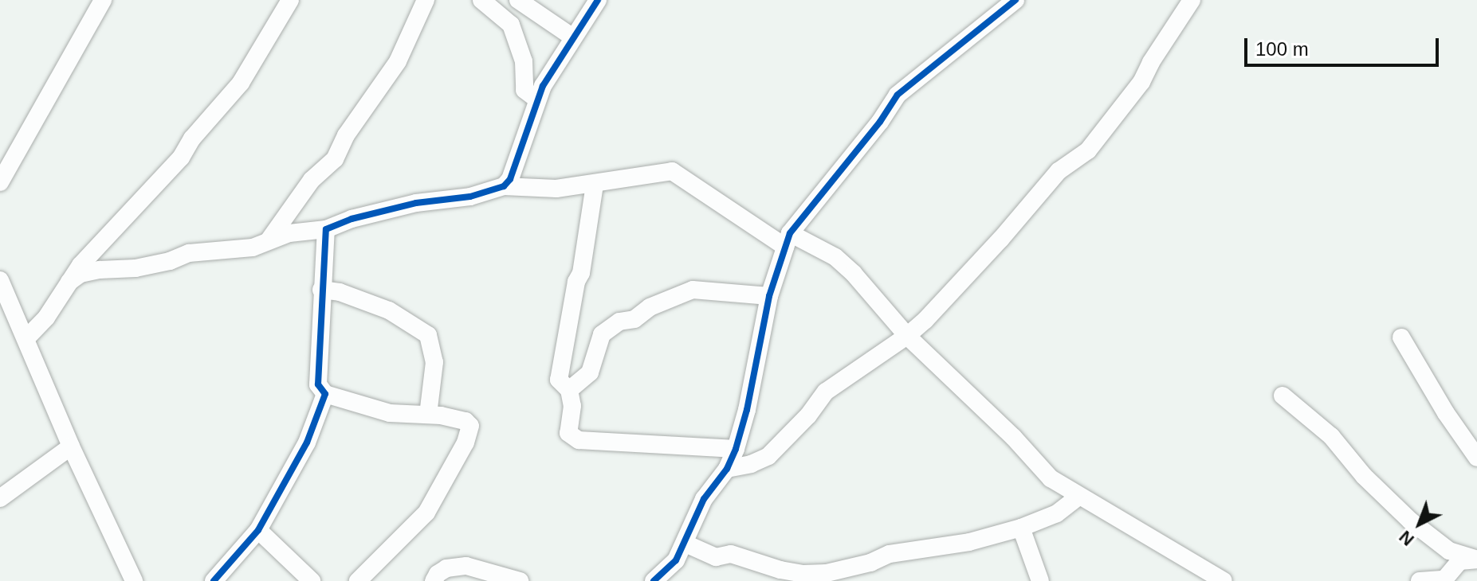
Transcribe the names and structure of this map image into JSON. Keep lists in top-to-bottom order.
{
  "scale_bar": "100 m",
  "north": "bottom left"
}
